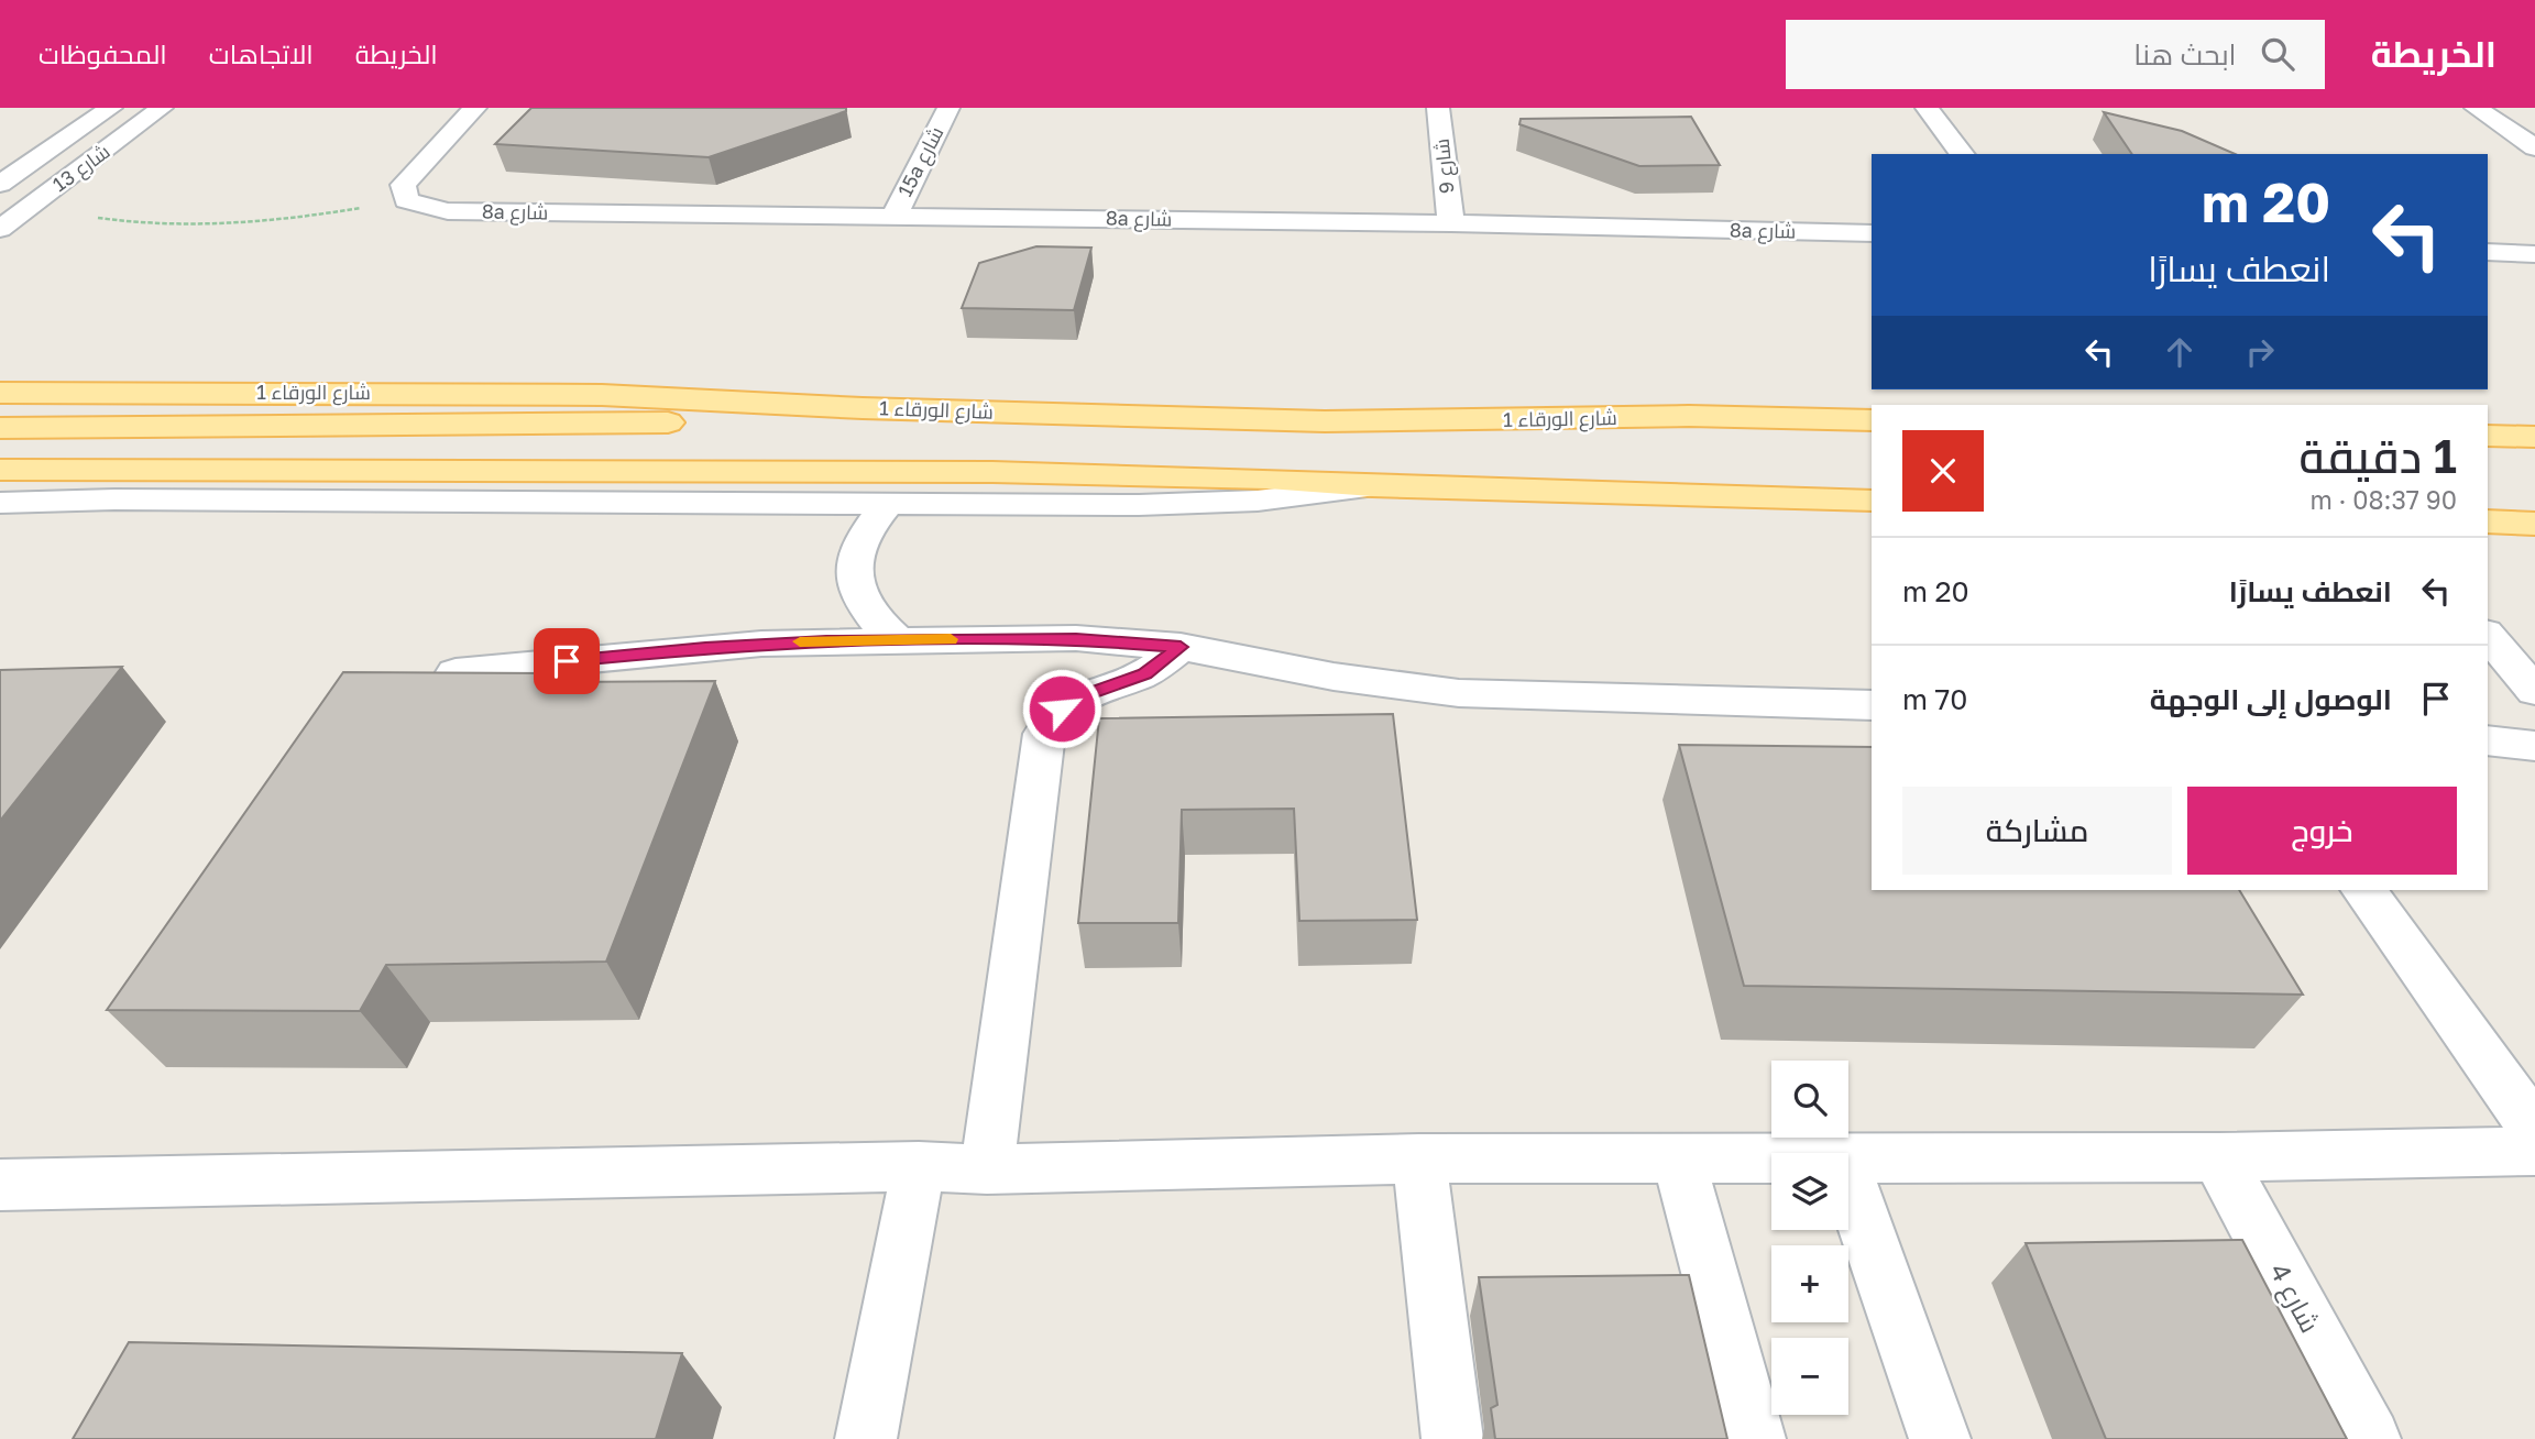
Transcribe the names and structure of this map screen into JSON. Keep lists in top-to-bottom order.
{
  "streets": {
    "main road": ["شارع الورقاء 1"],
    "street": [
      "15a شارع",
      "شارع 9",
      "شارع 13",
      "8a شارع",
      "شارع 4"
    ]
  },
  "crossings": [
    ["15a شارع", "8a شارع"],
    ["شارع 9", "8a شارع"]
  ],
  "page": {
    "header": "الخريطة",
    "search": "ابحث هنا",
    "nav": ["الخريطة", "الاتجاهات", "المحفوظات"],
    "turn": ["20 m", "انعطف يسارًا"],
    "heading": ["1 دقيقة", "90 m · 08:37"],
    "list": [
      {
        "name": "انعطف يسارًا",
        "value": "20 m"
      },
      {
        "name": "الوصول إلى الوجهة",
        "value": "70 m"
      }
    ],
    "buttons": ["خروج", "مشاركة"],
    "map_buttons": ["+", "−"]
  }
}
